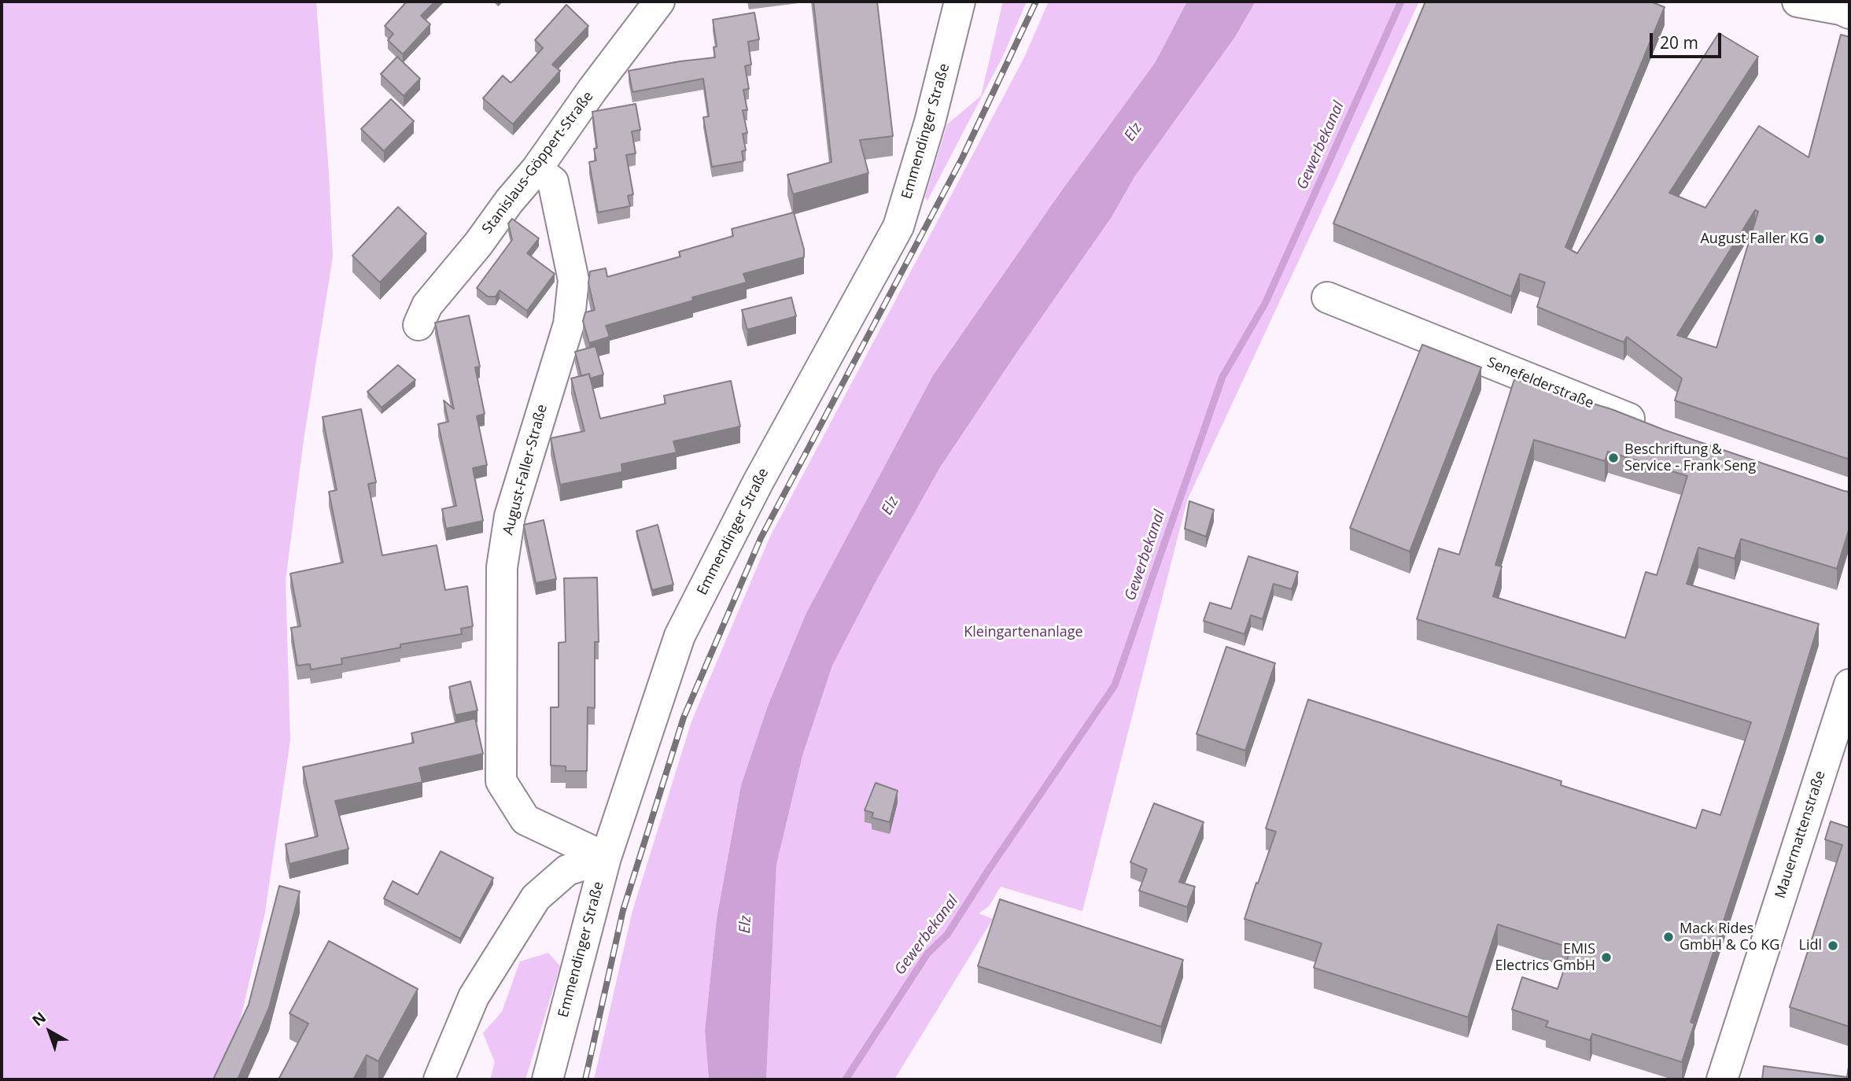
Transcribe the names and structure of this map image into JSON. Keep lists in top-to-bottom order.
{
  "streets": {
    "street": [
      "Emmendinger Straße",
      "Stanislaus-Göppert-Straße",
      "Senefelderstraße",
      "August-Faller-Straße",
      "Mauermattenstraße"
    ]
  },
  "crossings": [
    ["Emmendinger Straße", "August-Faller-Straße"],
    ["Stanislaus-Göppert-Straße", "August-Faller-Straße"]
  ],
  "water": ["Elz", "Gewerbekanal"],
  "parks": ["Kleingartenanlage"],
  "places": [
    "August Faller KG",
    "Beschriftung & Service - Frank Seng",
    "Mack Rides GmbH & Co KG",
    "Lidl",
    "EMIS Electrics GmbH"
  ],
  "scale_bar": "20 m",
  "north": "top left"
}
